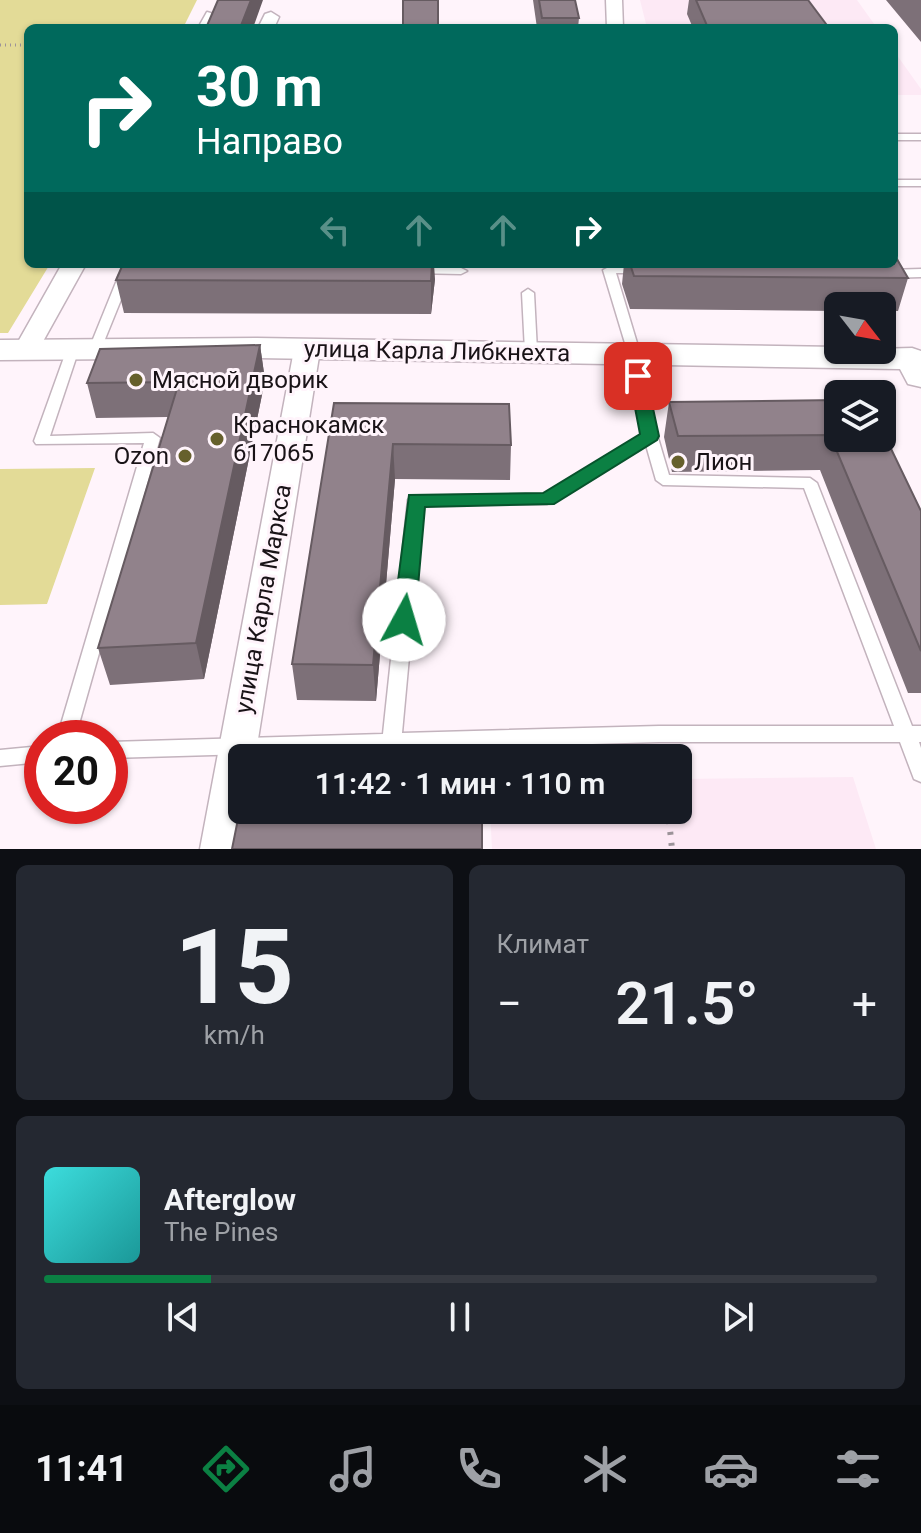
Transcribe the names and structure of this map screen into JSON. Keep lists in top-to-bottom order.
{
  "streets": {
    "street": ["улица Карла Либкнехта", "улица Карла Маркса"]
  },
  "crossings": [
    ["улица Карла Либкнехта", "улица Карла Маркса"]
  ],
  "places": [
    "Мясной дворик",
    "Краснокамск 617065",
    "Ozon",
    "Лион"
  ],
  "north": "bottom right",
  "page": {
    "turn": ["30 m", "Направо"],
    "limit": "20",
    "trip": "11:42 · 1 мин · 110 m",
    "tile": [
      ["15", "km/h"],
      "Климат"
    ],
    "heat": ["−", "21.5°", "+"],
    "song": ["Afterglow", "The Pines"],
    "tabs": "11:41"
  }
}
